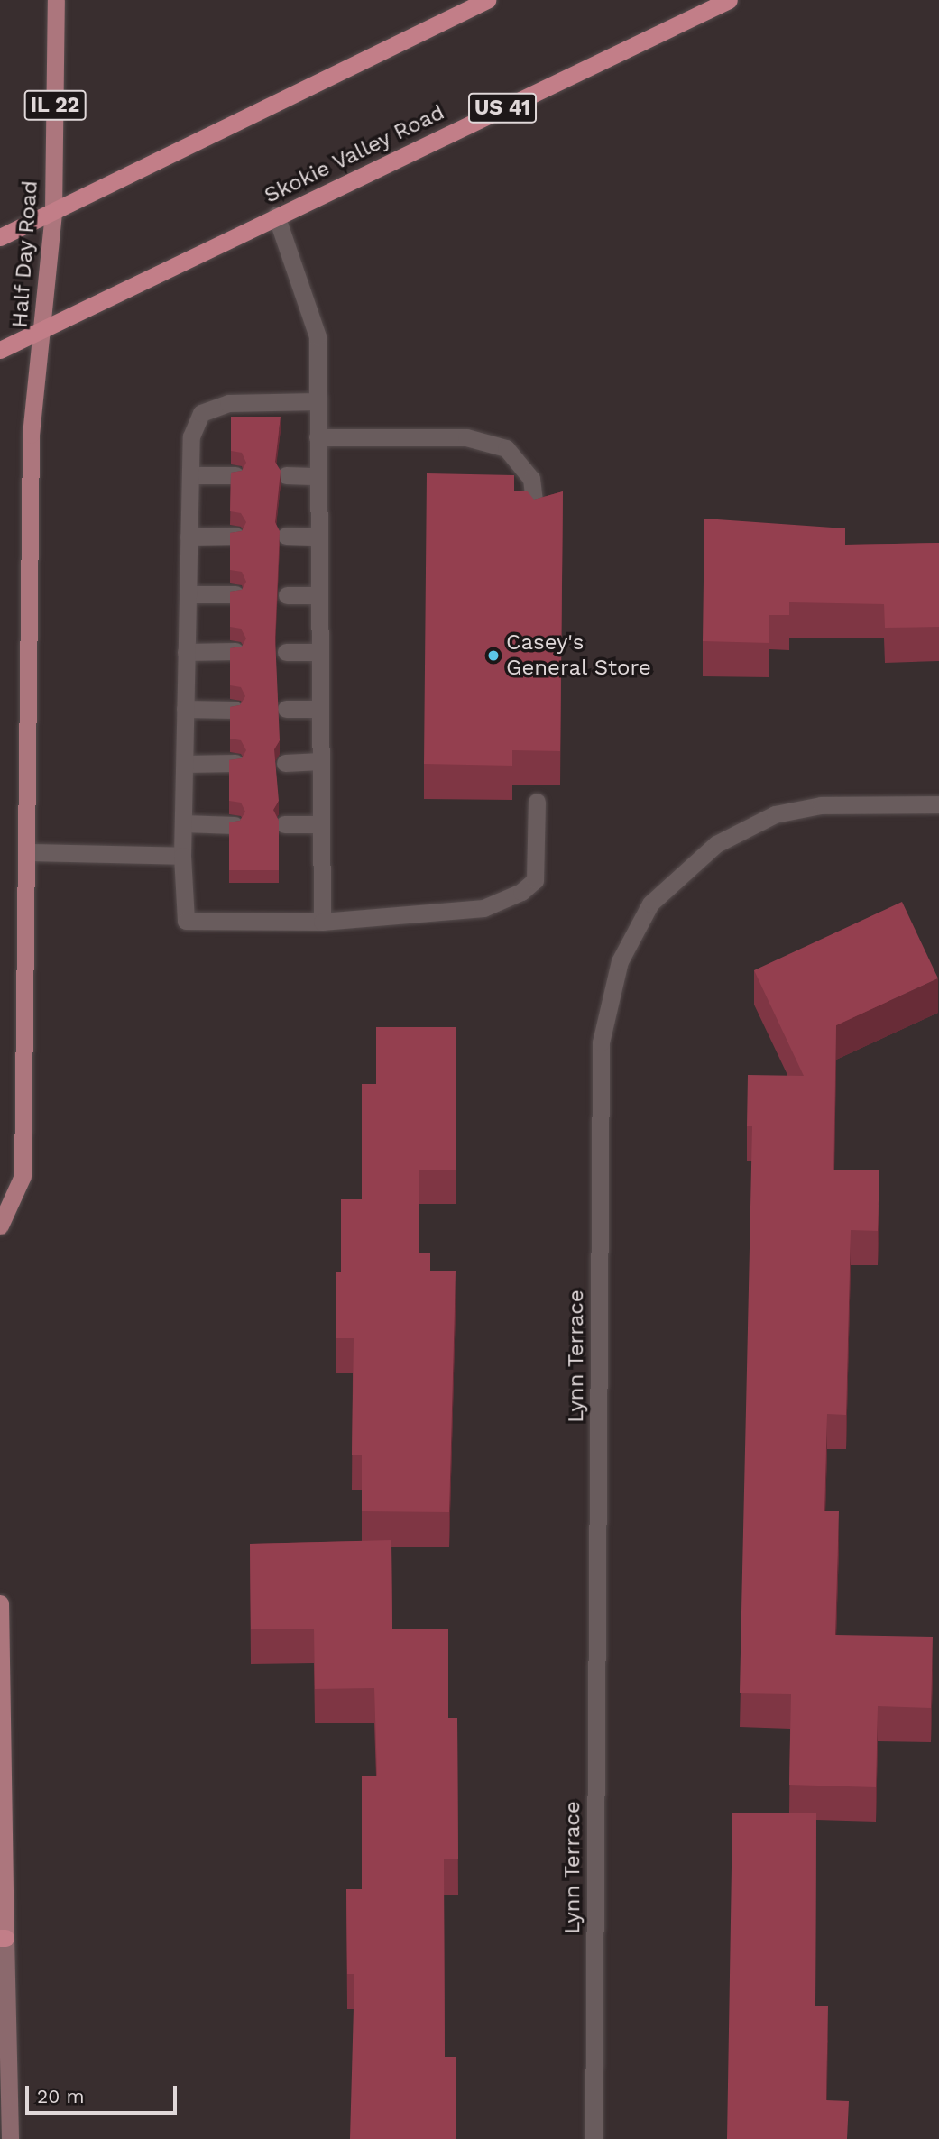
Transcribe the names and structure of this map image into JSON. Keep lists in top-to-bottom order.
{
  "streets": {
    "highway": ["US 41", "Skokie Valley Road"],
    "main road": ["IL 22", "Half Day Road"],
    "street": ["Lynn Terrace"]
  },
  "crossings": [
    ["Skokie Valley Road", "Half Day Road"]
  ],
  "places": ["Casey's General Store"],
  "scale_bar": "20 m"
}
